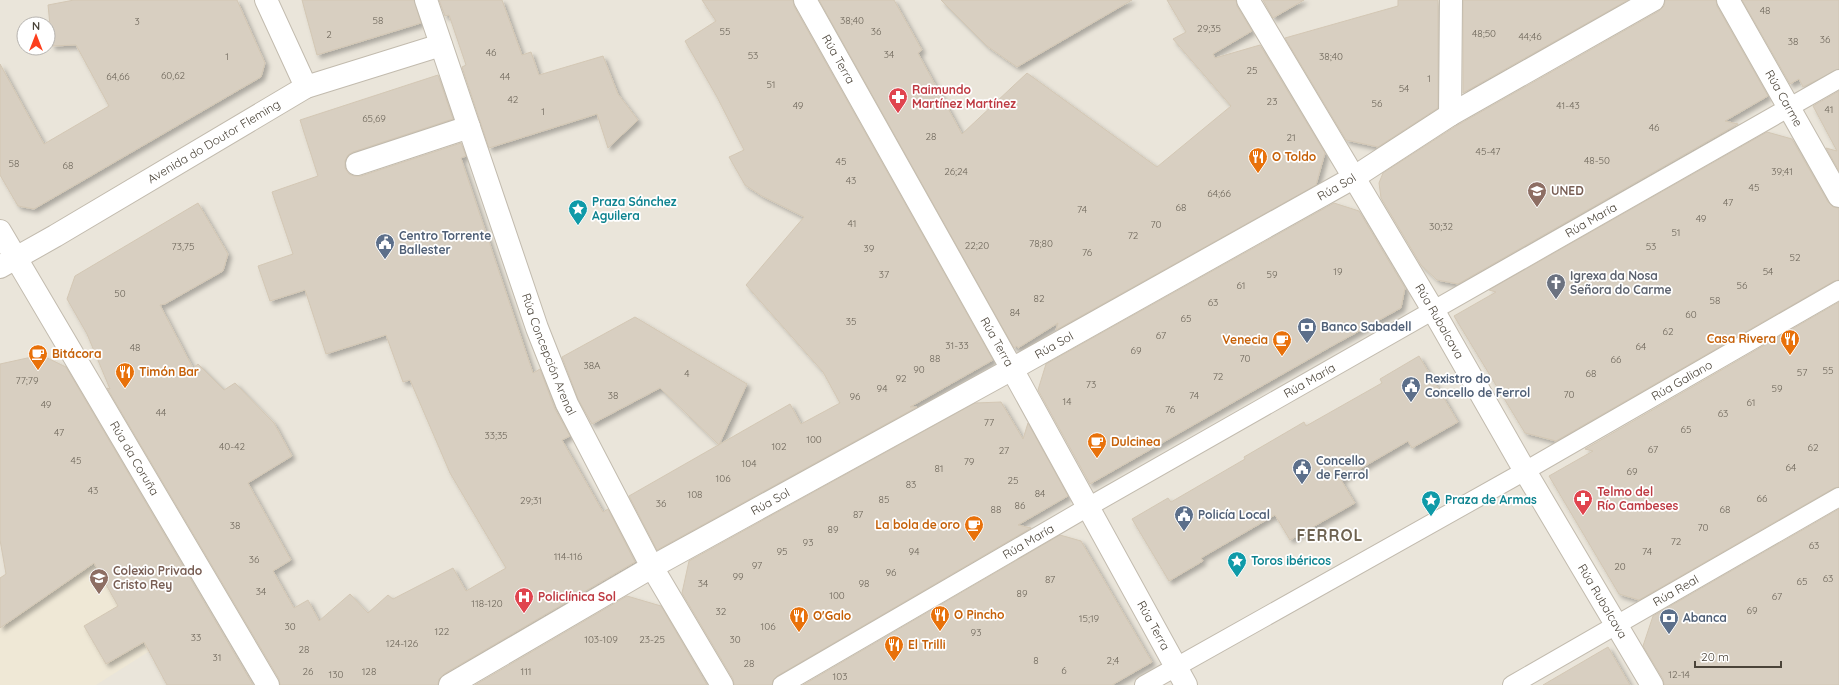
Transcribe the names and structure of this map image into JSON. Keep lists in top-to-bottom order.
{
  "streets": {
    "street": [
      "Rúa Terra",
      "Rúa Carme",
      "Avenida do Doutor Fleming",
      "Rúa Sol",
      "Rúa María",
      "Rúa Rubalcava",
      "Rúa Concepción Arenal",
      "Rúa Galiano",
      "Rúa da Coruña",
      "Rúa Real"
    ]
  },
  "crossings": [
    ["Rúa Terra", "Rúa Sol"],
    ["Rúa Terra", "Rúa María"],
    ["Rúa Terra", "Rúa Galiano"],
    ["Rúa Carme", "Rúa María"],
    ["Avenida do Doutor Fleming", "Rúa Concepción Arenal"],
    ["Avenida do Doutor Fleming", "Rúa da Coruña"],
    ["Rúa Sol", "Rúa Rubalcava"],
    ["Rúa Sol", "Rúa Concepción Arenal"],
    ["Rúa María", "Rúa Rubalcava"],
    ["Rúa Rubalcava", "Rúa Galiano"],
    ["Rúa Rubalcava", "Rúa Real"]
  ],
  "districts": ["FERROL"],
  "places": {
    "pharmacy": ["Raimundo Martínez Martínez", "Telmo del Río Cambeses"],
    "restaurant": [
      "O Toldo",
      "Casa Rivera",
      "Timón Bar",
      "O Pincho",
      "O'Galo",
      "El Trilli"
    ],
    "school or university": ["UNED", "Colexio Privado Cristo Rey"],
    "place": ["Praza Sánchez Aguilera", "Praza de Armas", "Toros ibéricos"],
    "public building": [
      "Centro Torrente Ballester",
      "Rexistro do Concello de Ferrol",
      "Concello de Ferrol",
      "Policía Local"
    ],
    "church": ["Igrexa da Nosa Señora do Carme"],
    "bank": ["Banco Sabadell", "Abanca"],
    "cafe": [
      "Venecia",
      "Bitácora",
      "Dulcinea",
      "La bola de oro"
    ],
    "hospital": ["Policlínica Sol"]
  },
  "house_numbers": [
    "48",
    "58",
    "38;40",
    "3",
    "29;35",
    "55",
    "36",
    "48;50",
    "2",
    "44;46",
    "36",
    "38",
    "46",
    "34",
    "53",
    "1",
    "38;40",
    "25",
    "60,62",
    "64,66",
    "44",
    "1",
    "51",
    "54",
    "42",
    "23",
    "56",
    "49",
    "41-43",
    "41",
    "1",
    "65,69",
    "46",
    "28",
    "21",
    "45-47",
    "48-50",
    "45",
    "58",
    "68",
    "26;24",
    "39;41",
    "43",
    "45",
    "64;66",
    "47",
    "68",
    "74",
    "49",
    "41",
    "70",
    "30;32",
    "51",
    "72",
    "78;80",
    "22;20",
    "73,75",
    "53",
    "39",
    "76",
    "52",
    "19",
    "54",
    "37",
    "59",
    "61",
    "56",
    "50",
    "82",
    "58",
    "63",
    "84",
    "60",
    "65",
    "35",
    "62",
    "67",
    "31-33",
    "64",
    "48",
    "69",
    "88",
    "70",
    "66",
    "38A",
    "90",
    "55",
    "57",
    "4",
    "68",
    "72",
    "92",
    "77;79",
    "73",
    "94",
    "59",
    "70",
    "38",
    "74",
    "96",
    "14",
    "61",
    "49",
    "76",
    "44",
    "63",
    "77",
    "65",
    "47",
    "33;35",
    "100",
    "40-42",
    "102",
    "62",
    "67",
    "27",
    "45",
    "79",
    "104",
    "64",
    "81",
    "69",
    "106",
    "25",
    "83",
    "43",
    "84",
    "108",
    "66",
    "85",
    "29;31",
    "36",
    "86",
    "88",
    "68",
    "87",
    "38",
    "70",
    "89",
    "72",
    "93",
    "63",
    "95",
    "94",
    "74",
    "114-116",
    "36",
    "97",
    "20",
    "96",
    "99",
    "63",
    "87",
    "65",
    "34",
    "98",
    "34",
    "89",
    "100",
    "67",
    "118-120",
    "69",
    "32",
    "15;19",
    "30",
    "106",
    "122",
    "93",
    "33",
    "103-109",
    "23-25",
    "30",
    "124-126",
    "28",
    "31",
    "8",
    "2;4",
    "28",
    "6",
    "26",
    "128",
    "111",
    "130",
    "12-14",
    "103"
  ],
  "scale_bar": "20 m",
  "north": "top"
}
